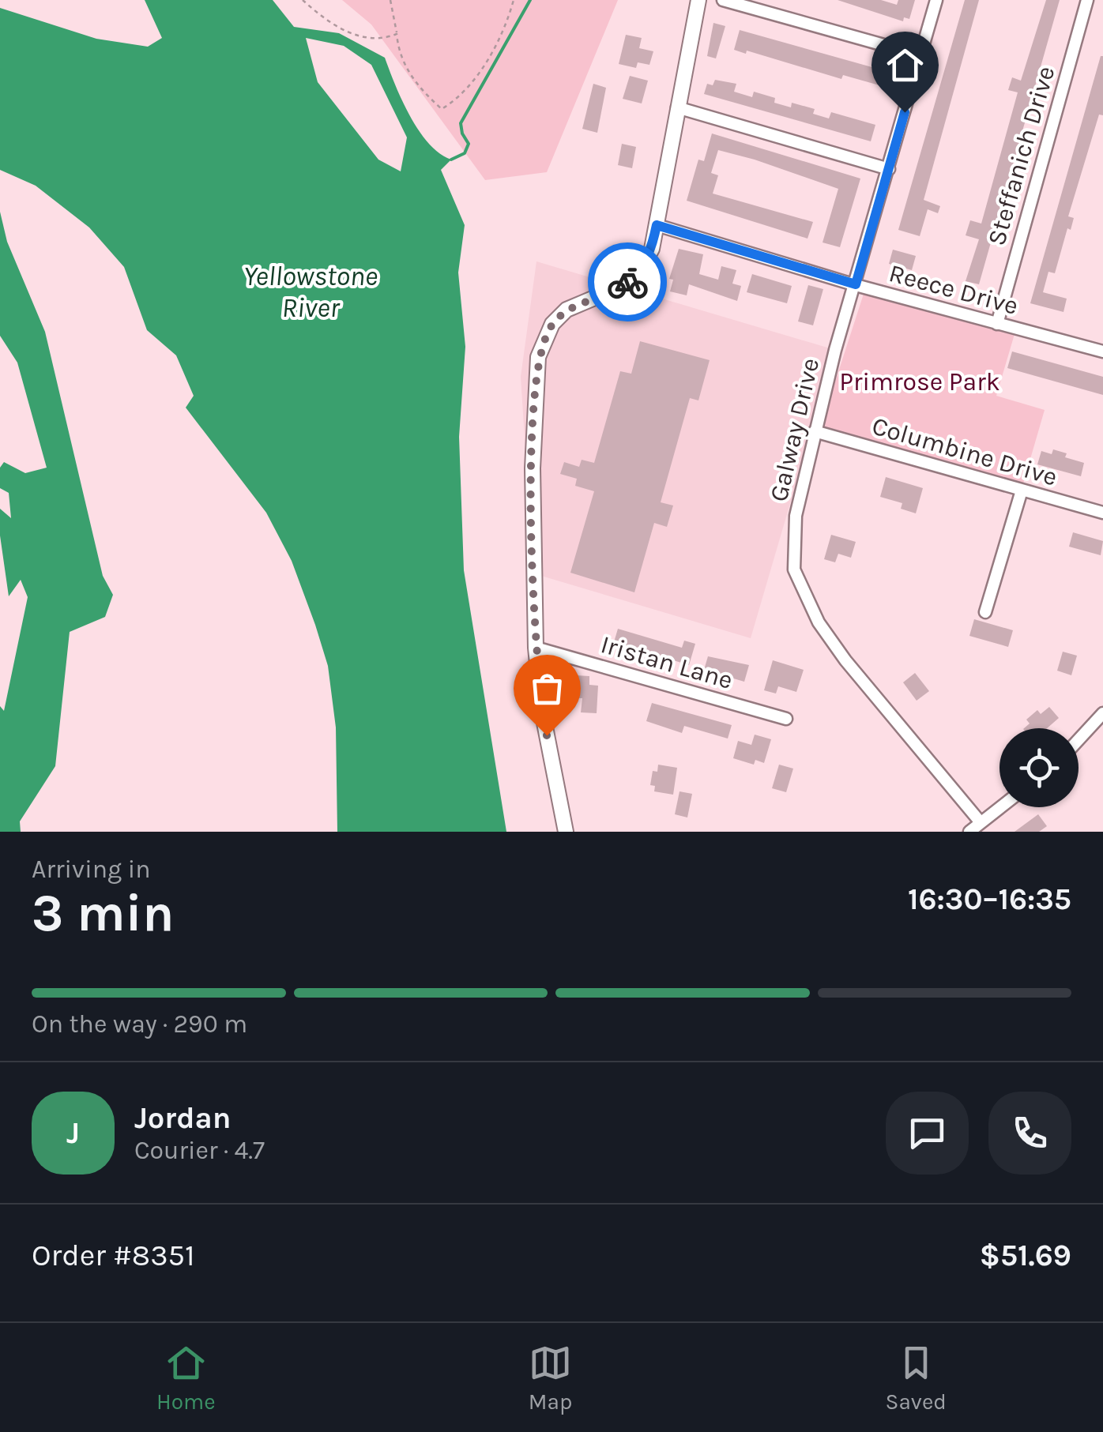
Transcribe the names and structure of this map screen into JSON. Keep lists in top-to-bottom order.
{
  "streets": {
    "street": [
      "Steffanich Drive",
      "Reece Drive",
      "Galway Drive",
      "Columbine Drive",
      "Iristan Lane"
    ]
  },
  "crossings": [
    ["Steffanich Drive", "Reece Drive"],
    ["Reece Drive", "Galway Drive"],
    ["Galway Drive", "Columbine Drive"]
  ],
  "water": ["Yellowstone River"],
  "parks": ["Primrose Park"],
  "page": {
    "heading": ["3 min", "Arriving in", "16:30–16:35"],
    "panel": [
      "Jordan",
      "Courier · 4.7",
      "Order #8351",
      "$51.69"
    ],
    "bar": "On the way · 290 m",
    "round": "J",
    "tabs": ["Home", "Map", "Saved"]
  }
}
